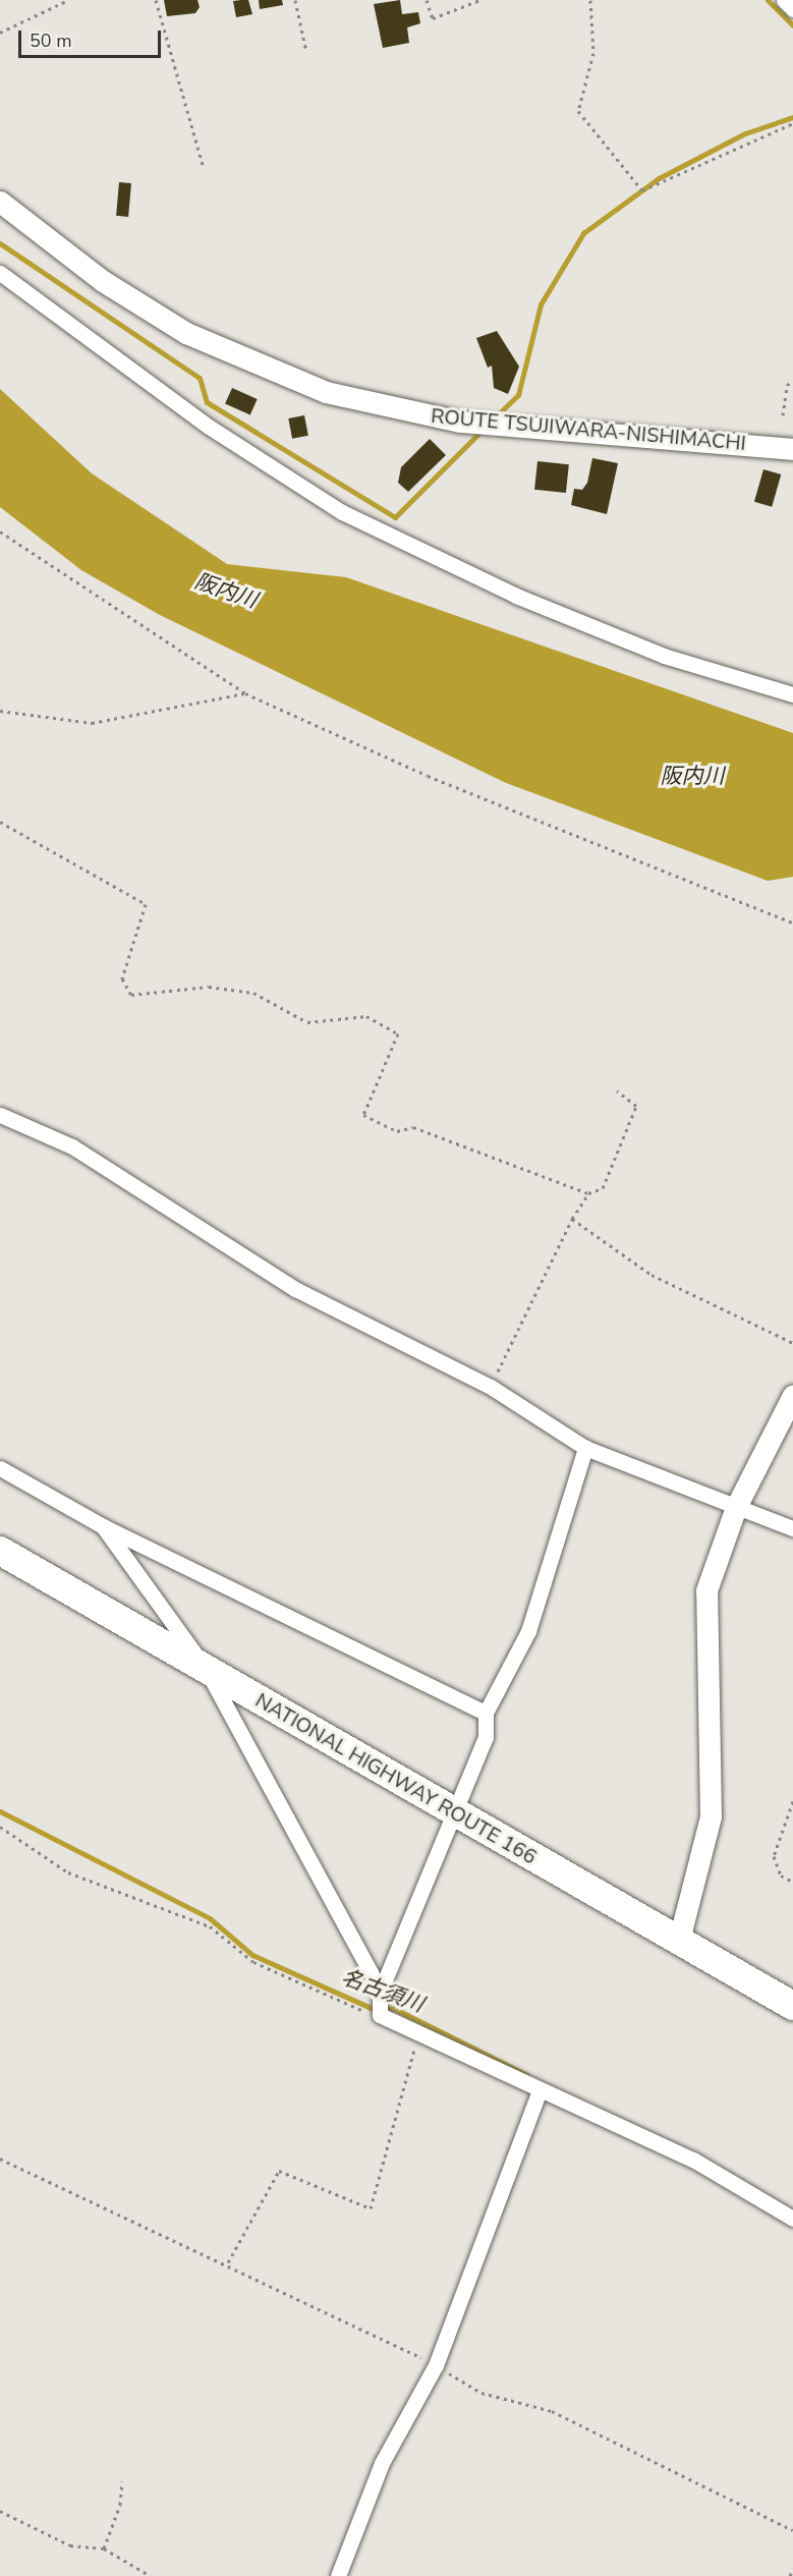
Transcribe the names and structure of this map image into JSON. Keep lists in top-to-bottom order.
{
  "streets": {
    "highway": ["NATIONAL HIGHWAY ROUTE 166"],
    "main road": ["ROUTE TSUJIWARA-NISHIMACHI"]
  },
  "water": ["阪内川", "名古須川"],
  "scale_bar": "50 m"
}
